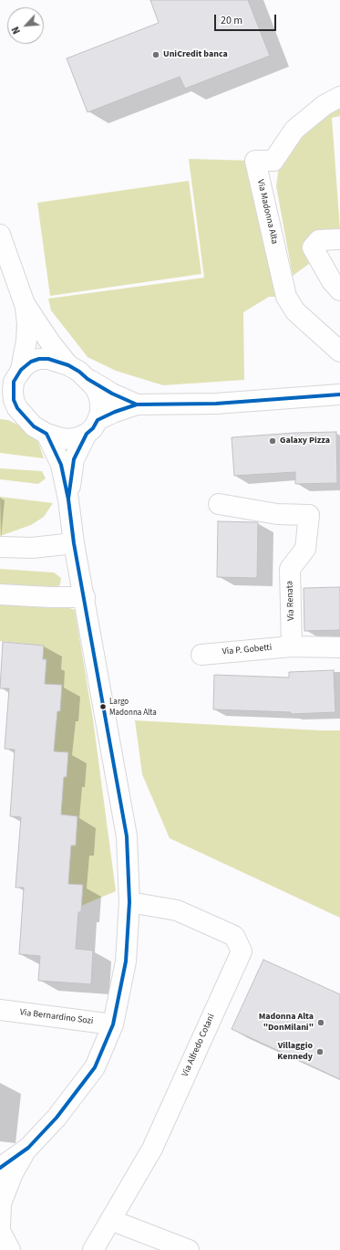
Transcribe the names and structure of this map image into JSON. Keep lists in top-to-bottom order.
{
  "streets": {
    "street": [
      "Via Madonna Alta",
      "Via Renata",
      "Via P. Gobetti",
      "Via Bernardino Sozi",
      "Via Alfredo Cotani"
    ]
  },
  "crossings": [
    ["Via Renata", "Via P. Gobetti"]
  ],
  "places": [
    "UniCredit banca",
    "Galaxy Pizza",
    "Largo Madonna Alta",
    "Madonna Alta \"DonMilani\"",
    "Villaggio Kennedy"
  ],
  "scale_bar": "20 m",
  "north": "bottom left"
}
